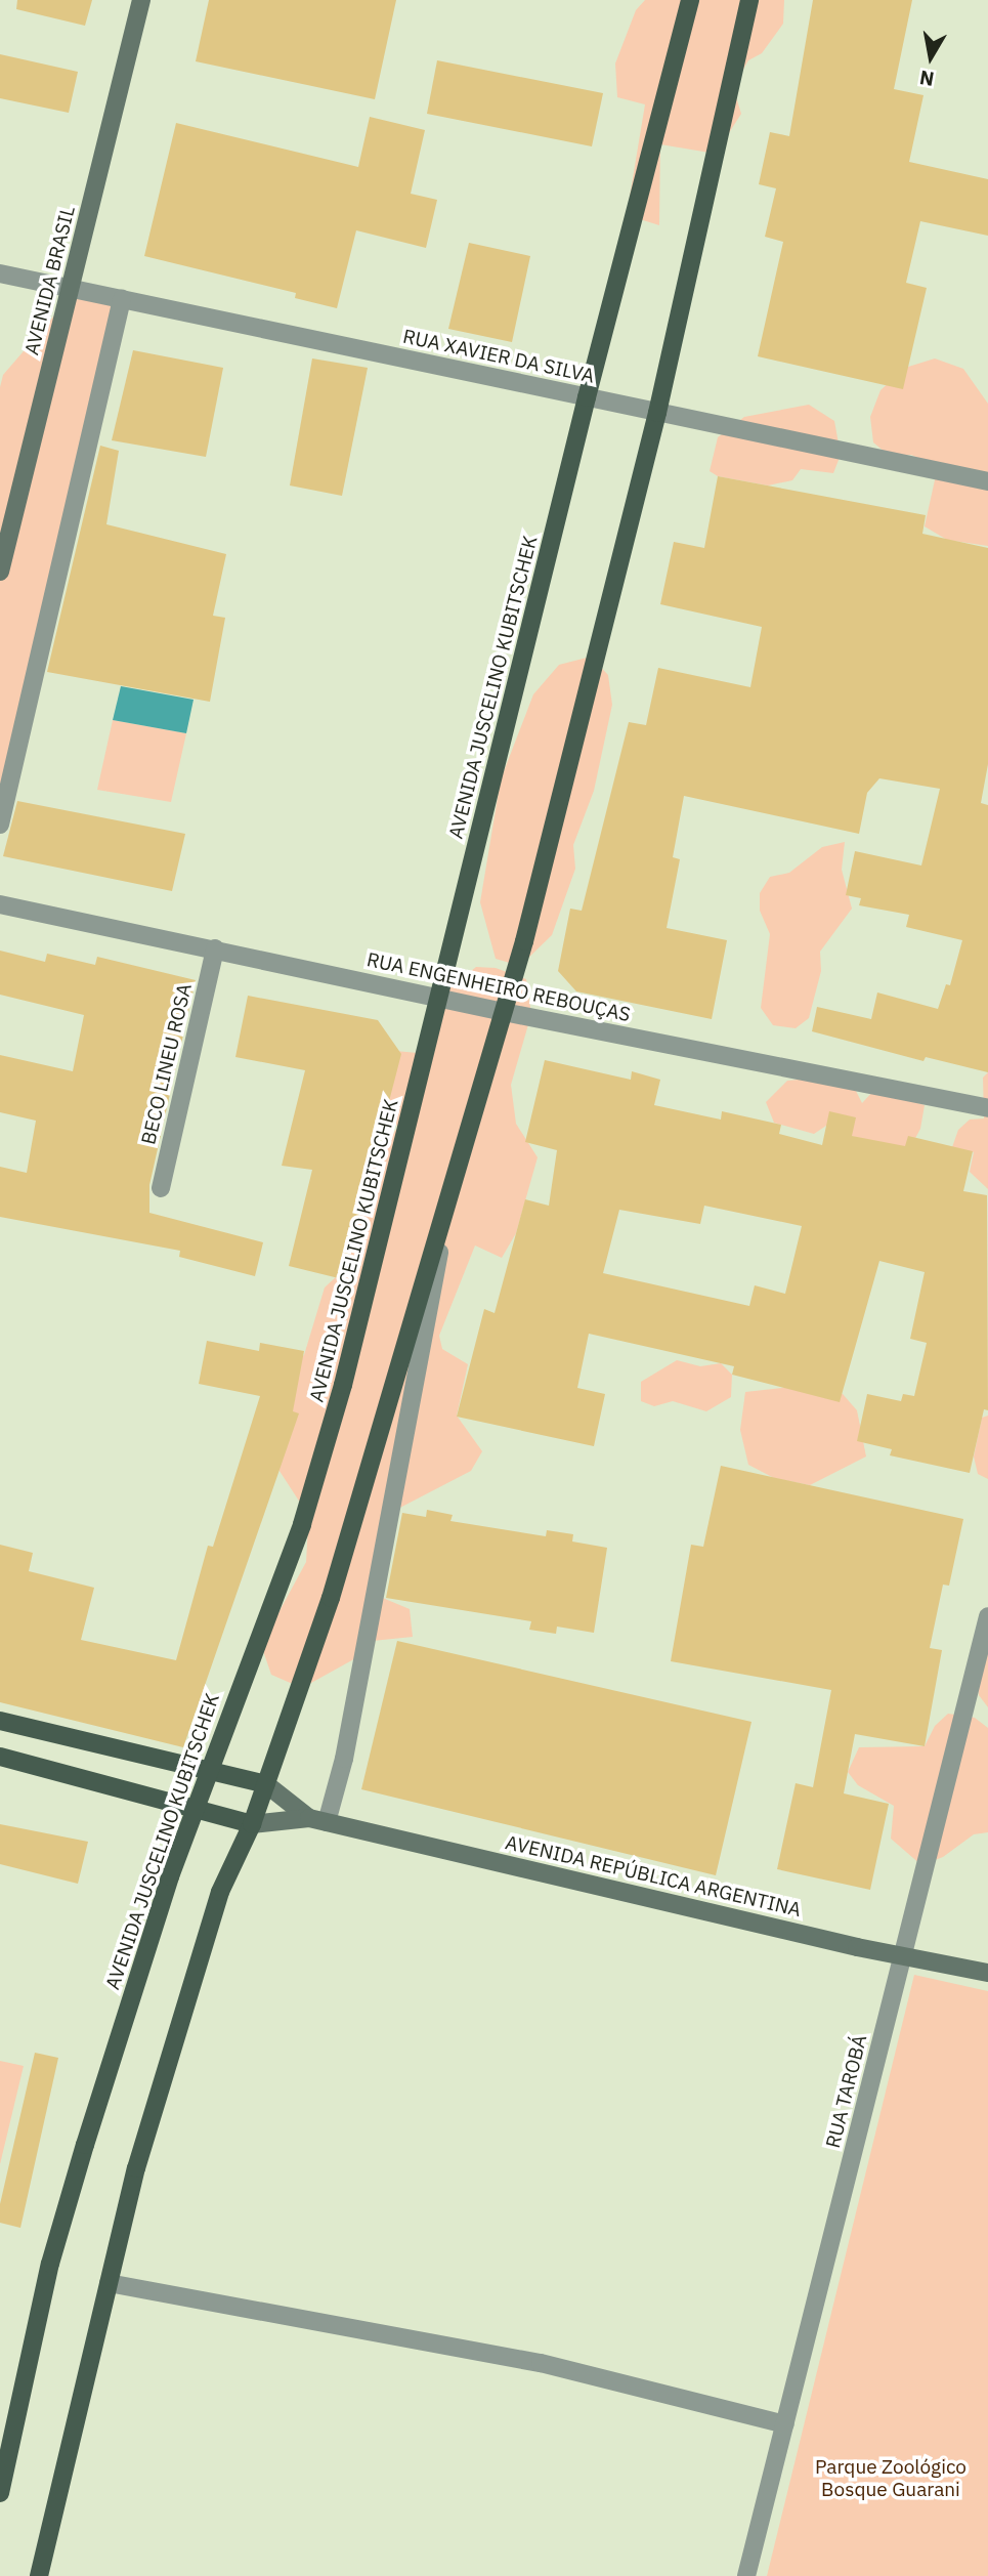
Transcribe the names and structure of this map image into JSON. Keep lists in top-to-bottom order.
{
  "streets": {
    "main road": ["AVENIDA JUSCELINO KUBITSCHEK", "AVENIDA REPÚBLICA ARGENTINA"],
    "street": [
      "AVENIDA BRASIL",
      "RUA XAVIER DA SILVA",
      "RUA ENGENHEIRO REBOUÇAS",
      "BECO LINEU ROSA",
      "RUA TAROBÁ"
    ]
  },
  "crossings": [
    ["AVENIDA BRASIL", "RUA XAVIER DA SILVA"],
    ["RUA XAVIER DA SILVA", "AVENIDA JUSCELINO KUBITSCHEK"],
    ["AVENIDA JUSCELINO KUBITSCHEK", "RUA ENGENHEIRO REBOUÇAS"],
    ["AVENIDA JUSCELINO KUBITSCHEK", "AVENIDA REPÚBLICA ARGENTINA"],
    ["RUA ENGENHEIRO REBOUÇAS", "BECO LINEU ROSA"],
    ["AVENIDA REPÚBLICA ARGENTINA", "RUA TAROBÁ"]
  ],
  "parks": ["Parque Zoológico Bosque Guarani"],
  "north": "bottom"
}
